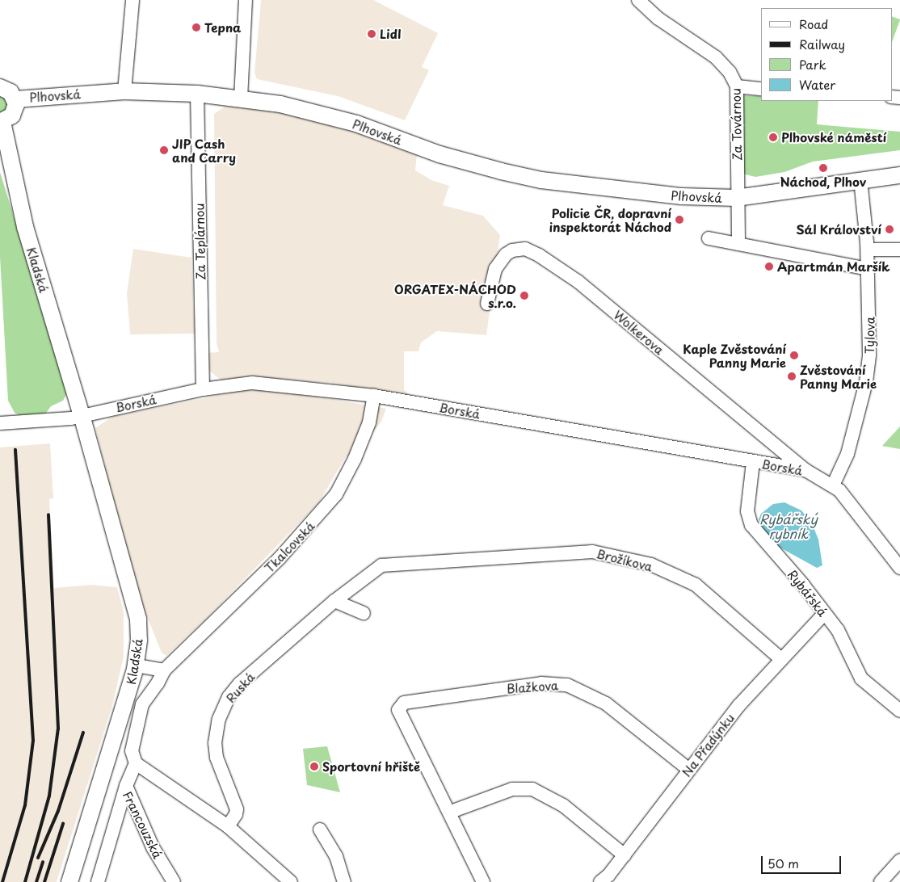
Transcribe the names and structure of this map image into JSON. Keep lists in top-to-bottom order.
{
  "streets": {
    "main road": ["Plhovská", "Kladská"],
    "street": [
      "Za Továrnou",
      "Za Teplárnou",
      "Wolkerova",
      "Tylova",
      "Borská",
      "Tkalcovská",
      "Brožíkova",
      "Rybářská",
      "Blažkova",
      "Ruská",
      "Na Přadýnku",
      "Francouzská"
    ]
  },
  "crossings": [
    ["Plhovská", "Za Továrnou"],
    ["Plhovská", "Za Teplárnou"],
    ["Za Teplárnou", "Borská"],
    ["Kladská", "Borská"],
    ["Wolkerova", "Borská"],
    ["Tylova", "Borská"],
    ["Borská", "Tkalcovská"],
    ["Borská", "Rybářská"],
    ["Brožíkova", "Ruská"],
    ["Brožíkova", "Na Přadýnku"],
    ["Rybářská", "Na Přadýnku"],
    ["Blažkova", "Na Přadýnku"]
  ],
  "water": ["Rybářský rybník"],
  "places": [
    "Tepna",
    "Lidl",
    "Plhovské náměstí",
    "JIP Cash and Carry",
    "Náchod, Plhov",
    "Policie ČR, dopravní inspektorát Náchod",
    "Sál Království",
    "Apartmán Maršík",
    "ORGATEX-NÁCHOD s.r.o.",
    "Kaple Zvěstování Panny Marie",
    "Zvěstování Panny Marie",
    "Sportovní hřiště"
  ],
  "legend": [
    "Road",
    "Railway",
    "Park",
    "Water"
  ],
  "scale_bar": "50 m"
}
